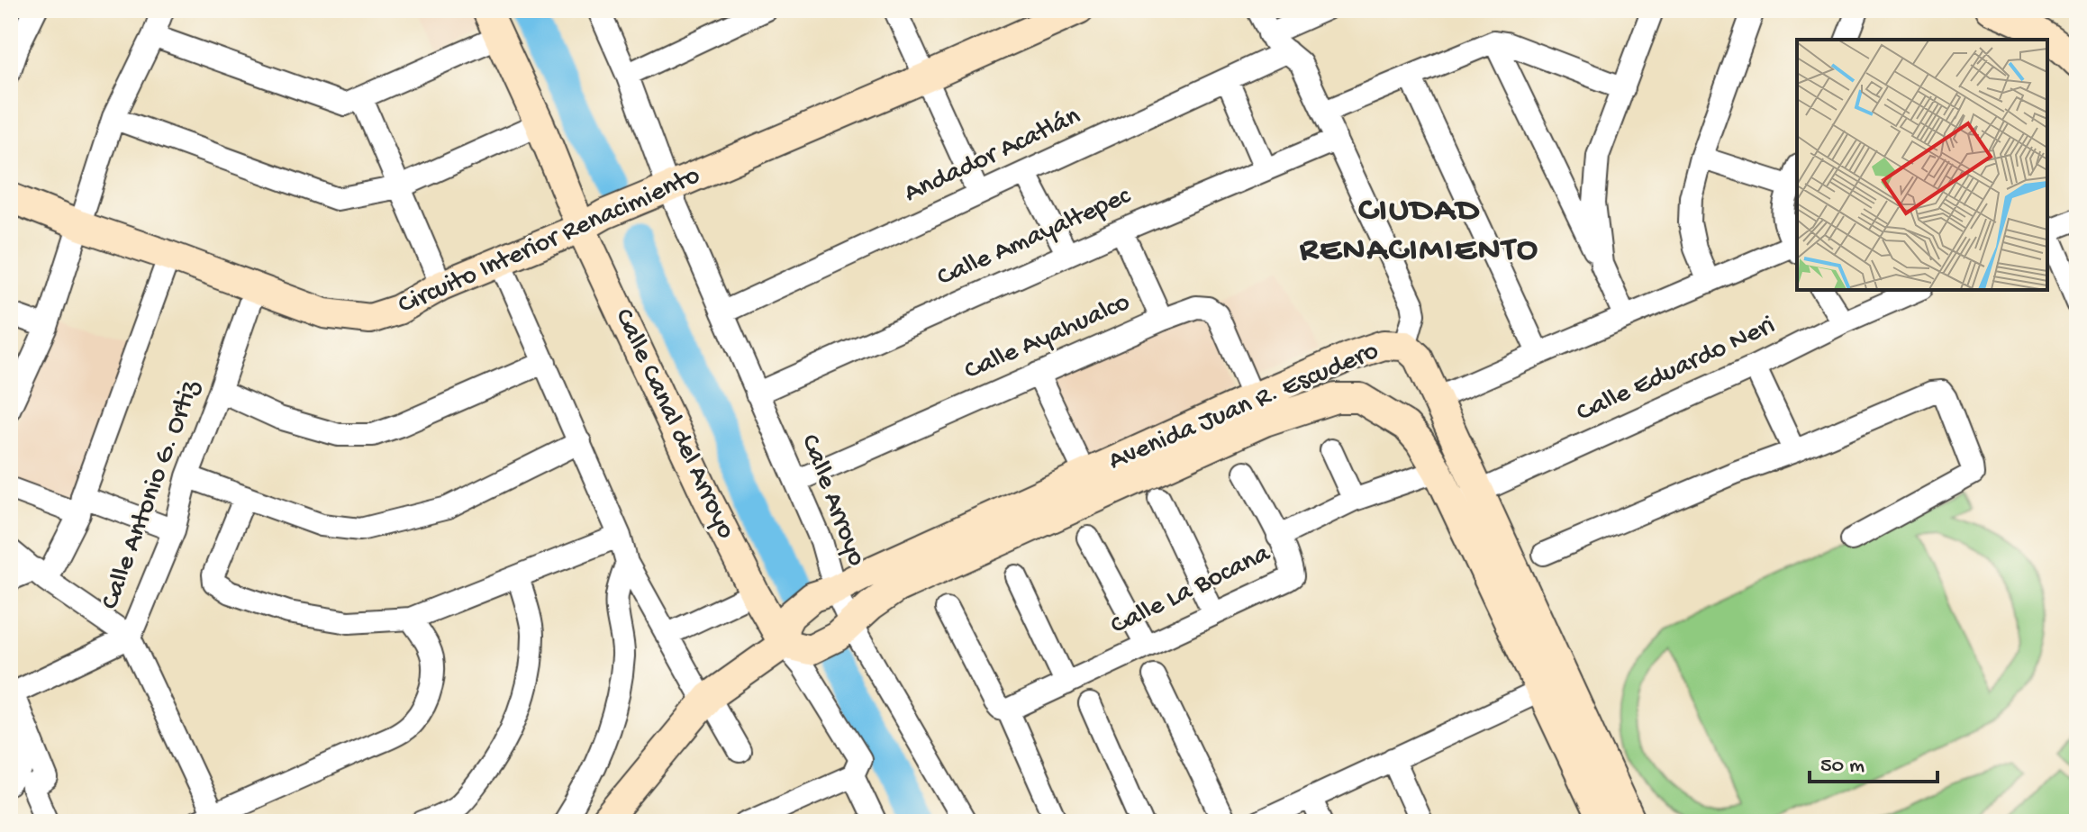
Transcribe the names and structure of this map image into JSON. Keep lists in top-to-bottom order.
{
  "streets": {
    "main road": ["Circuito Interior Renacimiento", "Avenida Juan R. Escudero", "Calle Canal del Arroyo"],
    "street": [
      "Andador Acatlán",
      "Calle Amayaltepec",
      "Calle Ayahualco",
      "Calle Eduardo Neri",
      "Calle Antonio G. Ortiz",
      "Calle Arroyo",
      "Calle La Bocana"
    ]
  },
  "crossings": [
    ["Andador Acatlán", "Calle Arroyo"],
    ["Calle Amayaltepec", "Calle Arroyo"],
    ["Circuito Interior Renacimiento", "Calle Canal del Arroyo"],
    ["Circuito Interior Renacimiento", "Calle Antonio G. Ortiz"],
    ["Circuito Interior Renacimiento", "Calle Arroyo"],
    ["Calle Ayahualco", "Avenida Juan R. Escudero"],
    ["Calle Ayahualco", "Calle Arroyo"],
    ["Calle Eduardo Neri", "Avenida Juan R. Escudero"],
    ["Avenida Juan R. Escudero", "Calle Canal del Arroyo"],
    ["Avenida Juan R. Escudero", "Calle Arroyo"],
    ["Avenida Juan R. Escudero", "Calle La Bocana"]
  ],
  "districts": ["CIUDAD RENACIMIENTO"],
  "scale_bar": "50 m"
}
